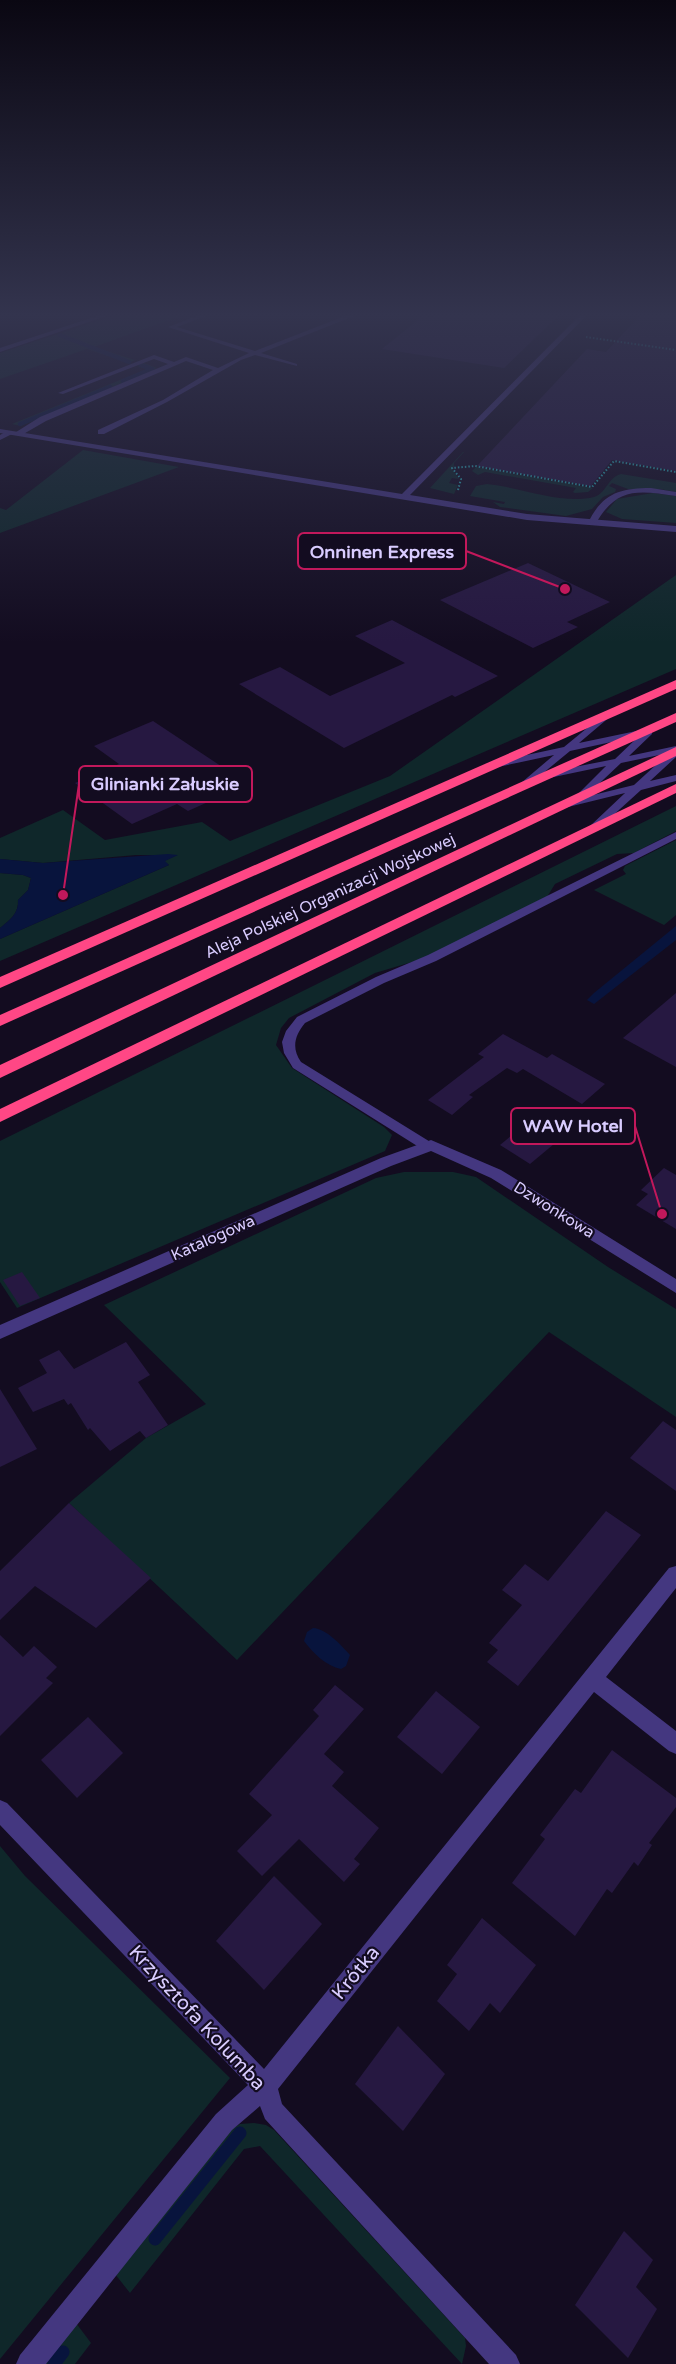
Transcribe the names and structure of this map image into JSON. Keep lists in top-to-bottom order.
{
  "streets": {
    "highway": ["Aleja Polskiej Organizacji Wojskowej"],
    "street": [
      "Dzwonkowa",
      "Katalogowa",
      "Krótka",
      "Krzysztofa Kolumba"
    ]
  },
  "crossings": [
    ["Dzwonkowa", "Katalogowa"],
    ["Krótka", "Krzysztofa Kolumba"]
  ],
  "places": ["Onninen Express", "Glinianki Załuskie", "WAW Hotel"]
}
